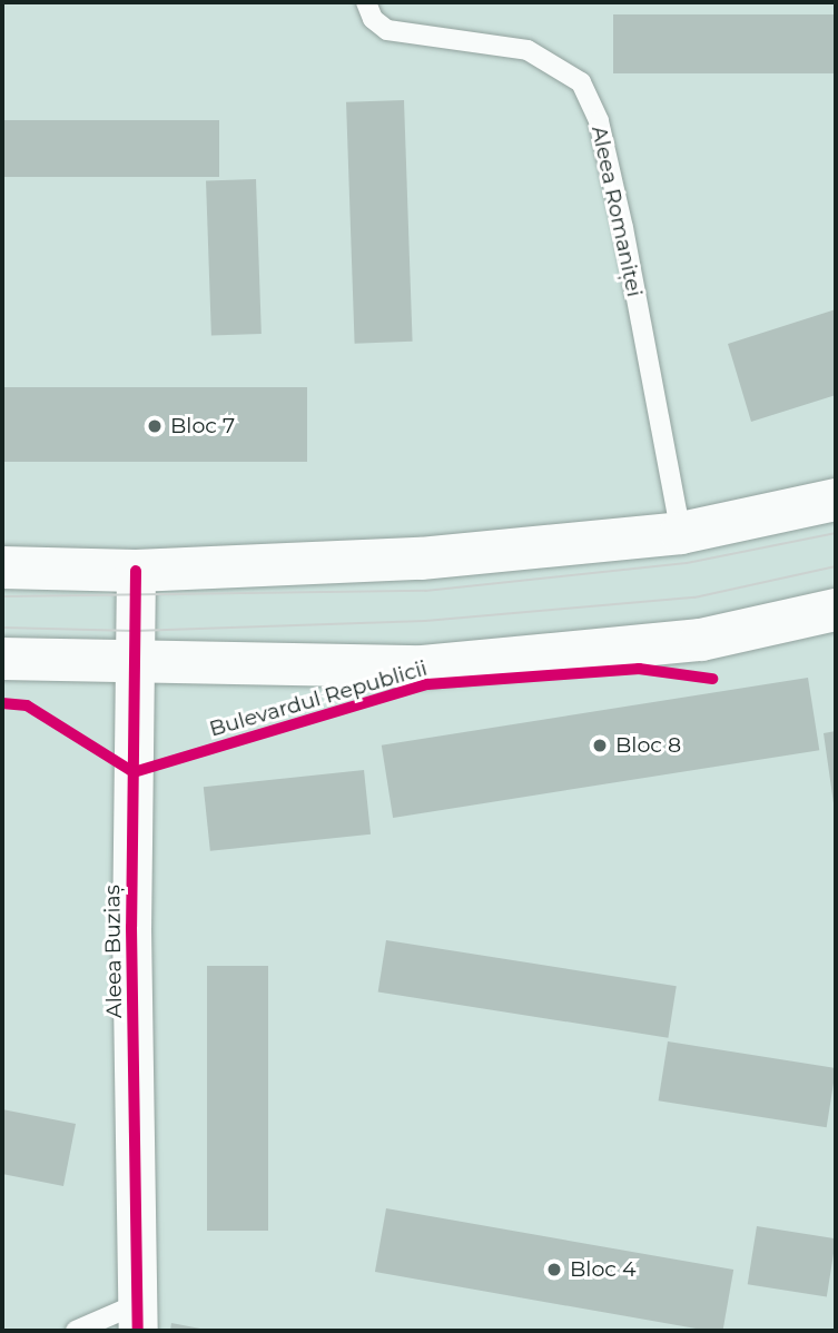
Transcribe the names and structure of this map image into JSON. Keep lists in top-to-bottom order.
{
  "streets": {
    "main road": ["Bulevardul Republicii"],
    "street": ["Aleea Buziaș"],
    "lane": ["Aleea Romaniței"]
  },
  "crossings": [
    ["Bulevardul Republicii", "Aleea Buziaș"]
  ],
  "places": ["Bloc 7", "Bloc 8", "Bloc 4"]
}
